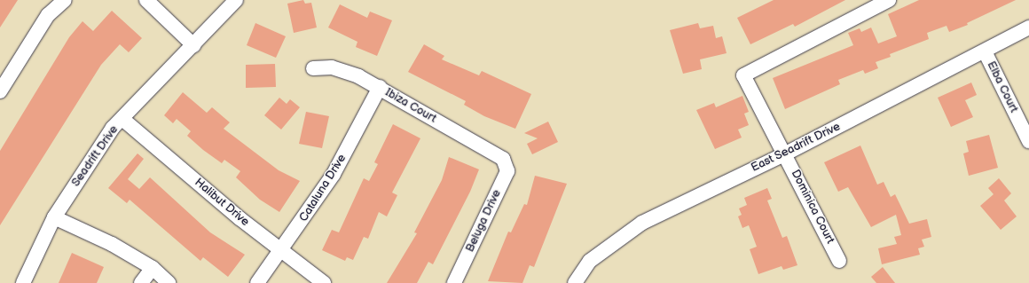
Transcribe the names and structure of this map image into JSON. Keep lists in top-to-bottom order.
{
  "streets": {
    "street": [
      "Elba Court",
      "Ibiza Court",
      "East Seadrift Drive",
      "Seadrift Drive",
      "Cataluna Drive",
      "Halibut Drive",
      "Dominica Court",
      "Beluga Drive"
    ]
  },
  "crossings": [
    ["Elba Court", "East Seadrift Drive"],
    ["Ibiza Court", "Cataluna Drive"],
    ["Ibiza Court", "Beluga Drive"],
    ["East Seadrift Drive", "Dominica Court"],
    ["Seadrift Drive", "Halibut Drive"],
    ["Cataluna Drive", "Halibut Drive"]
  ]
}
